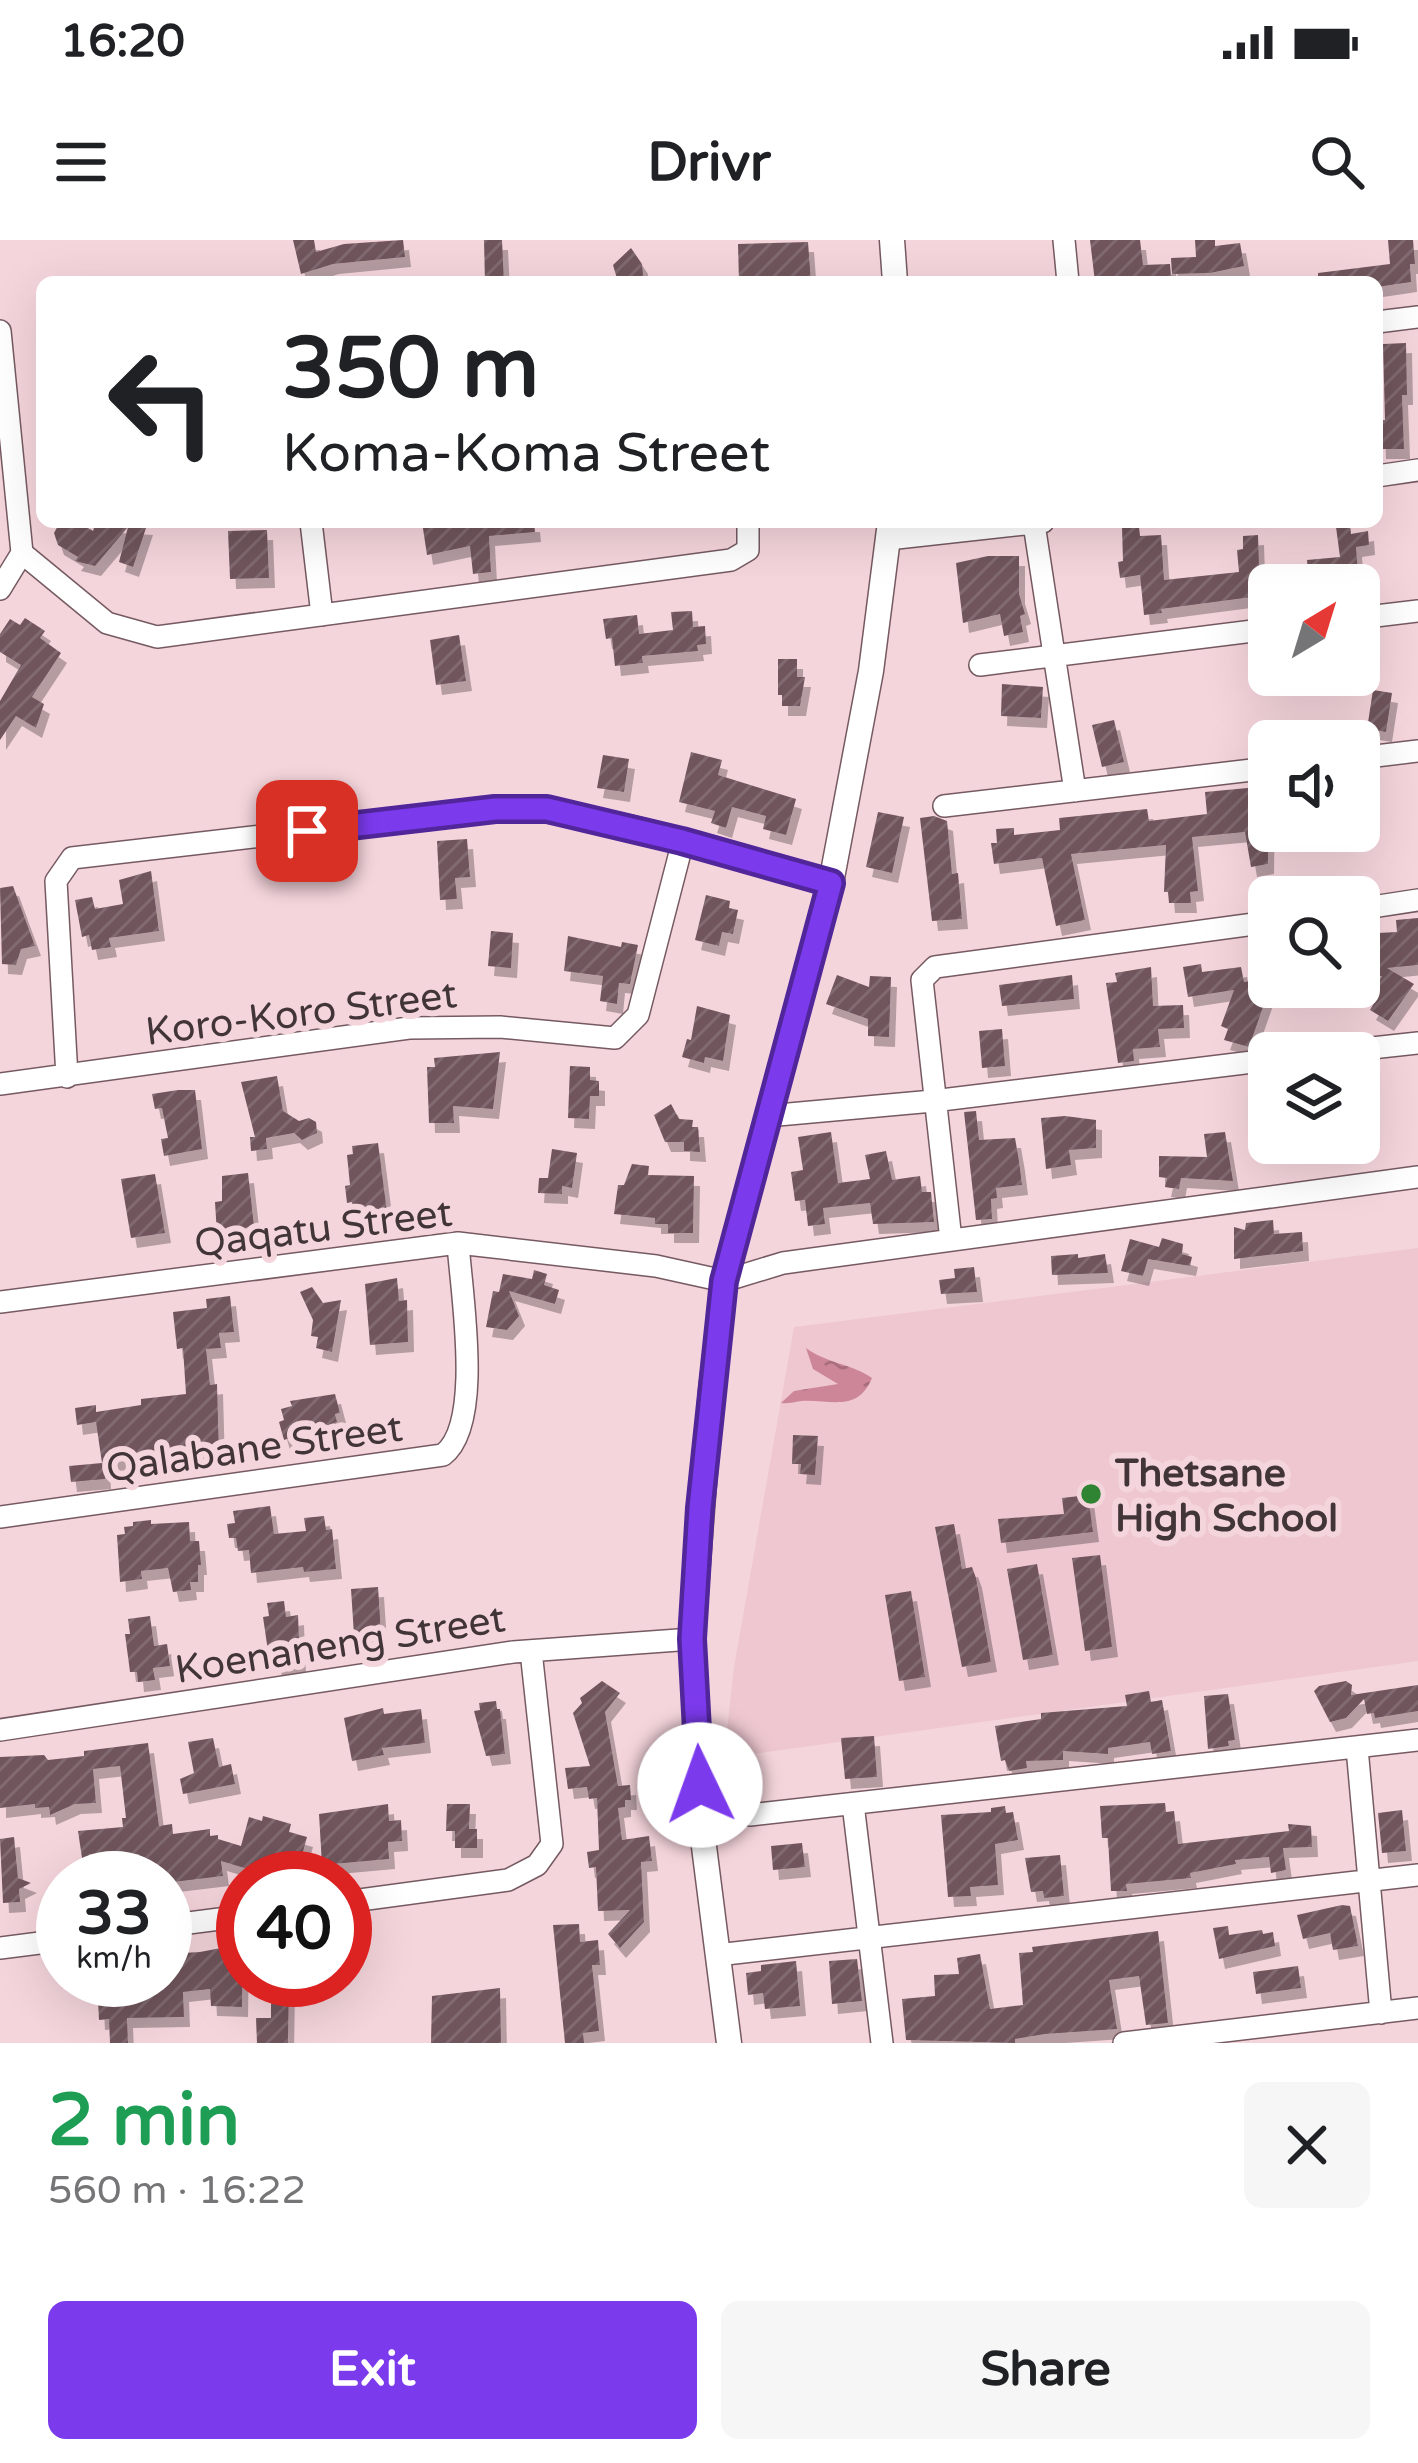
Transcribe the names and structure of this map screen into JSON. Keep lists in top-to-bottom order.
{
  "streets": {
    "street": [
      "Koro-Koro Street",
      "Qaqatu Street",
      "Qalabane Street",
      "Koenaneng Street"
    ]
  },
  "crossings": [
    ["Qaqatu Street", "Qalabane Street"]
  ],
  "places": ["Thetsane High School"],
  "north": "top right",
  "page": {
    "status": "16:20",
    "header": "Drivr",
    "turn": ["350 m", "Koma-Koma Street"],
    "speed": "33 km/h",
    "limit": "40",
    "heading": ["2 min", "560 m · 16:22"],
    "buttons": ["Exit", "Share"]
  }
}
